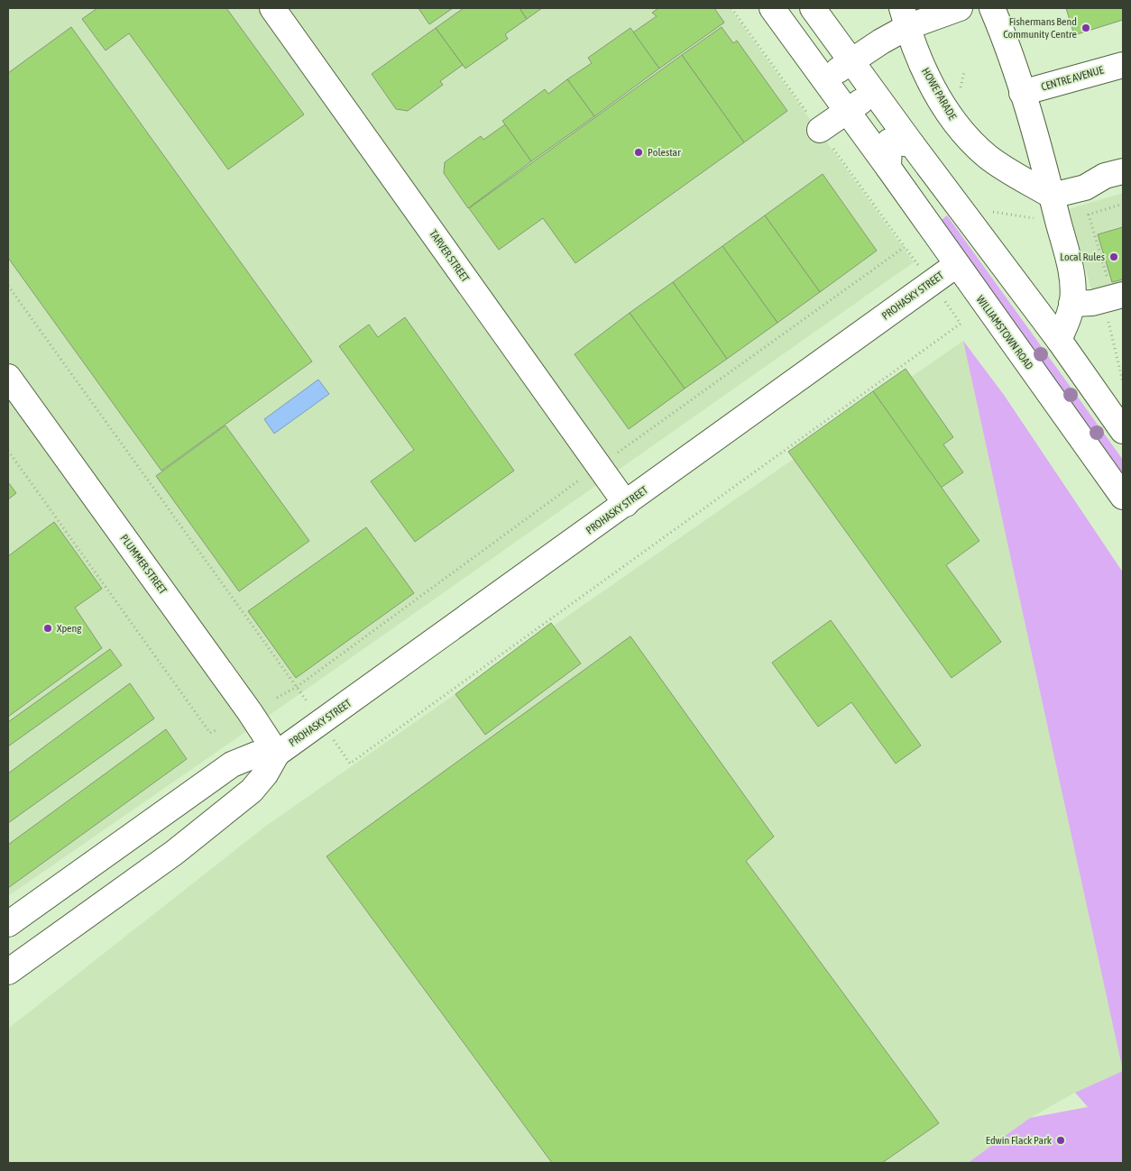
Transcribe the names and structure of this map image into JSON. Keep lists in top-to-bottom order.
{
  "streets": {
    "main road": [
      "CENTRE AVENUE",
      "HOWE PARADE",
      "TARVER STREET",
      "PROHASKY STREET",
      "WILLIAMSTOWN ROAD",
      "PLUMMER STREET"
    ]
  },
  "crossings": [
    ["TARVER STREET", "PROHASKY STREET"],
    ["PROHASKY STREET", "WILLIAMSTOWN ROAD"],
    ["PROHASKY STREET", "PLUMMER STREET"]
  ],
  "places": [
    "Fishermans Bend Community Centre",
    "Polestar",
    "Local Rules",
    "Xpeng",
    "Edwin Flack Park"
  ]
}
